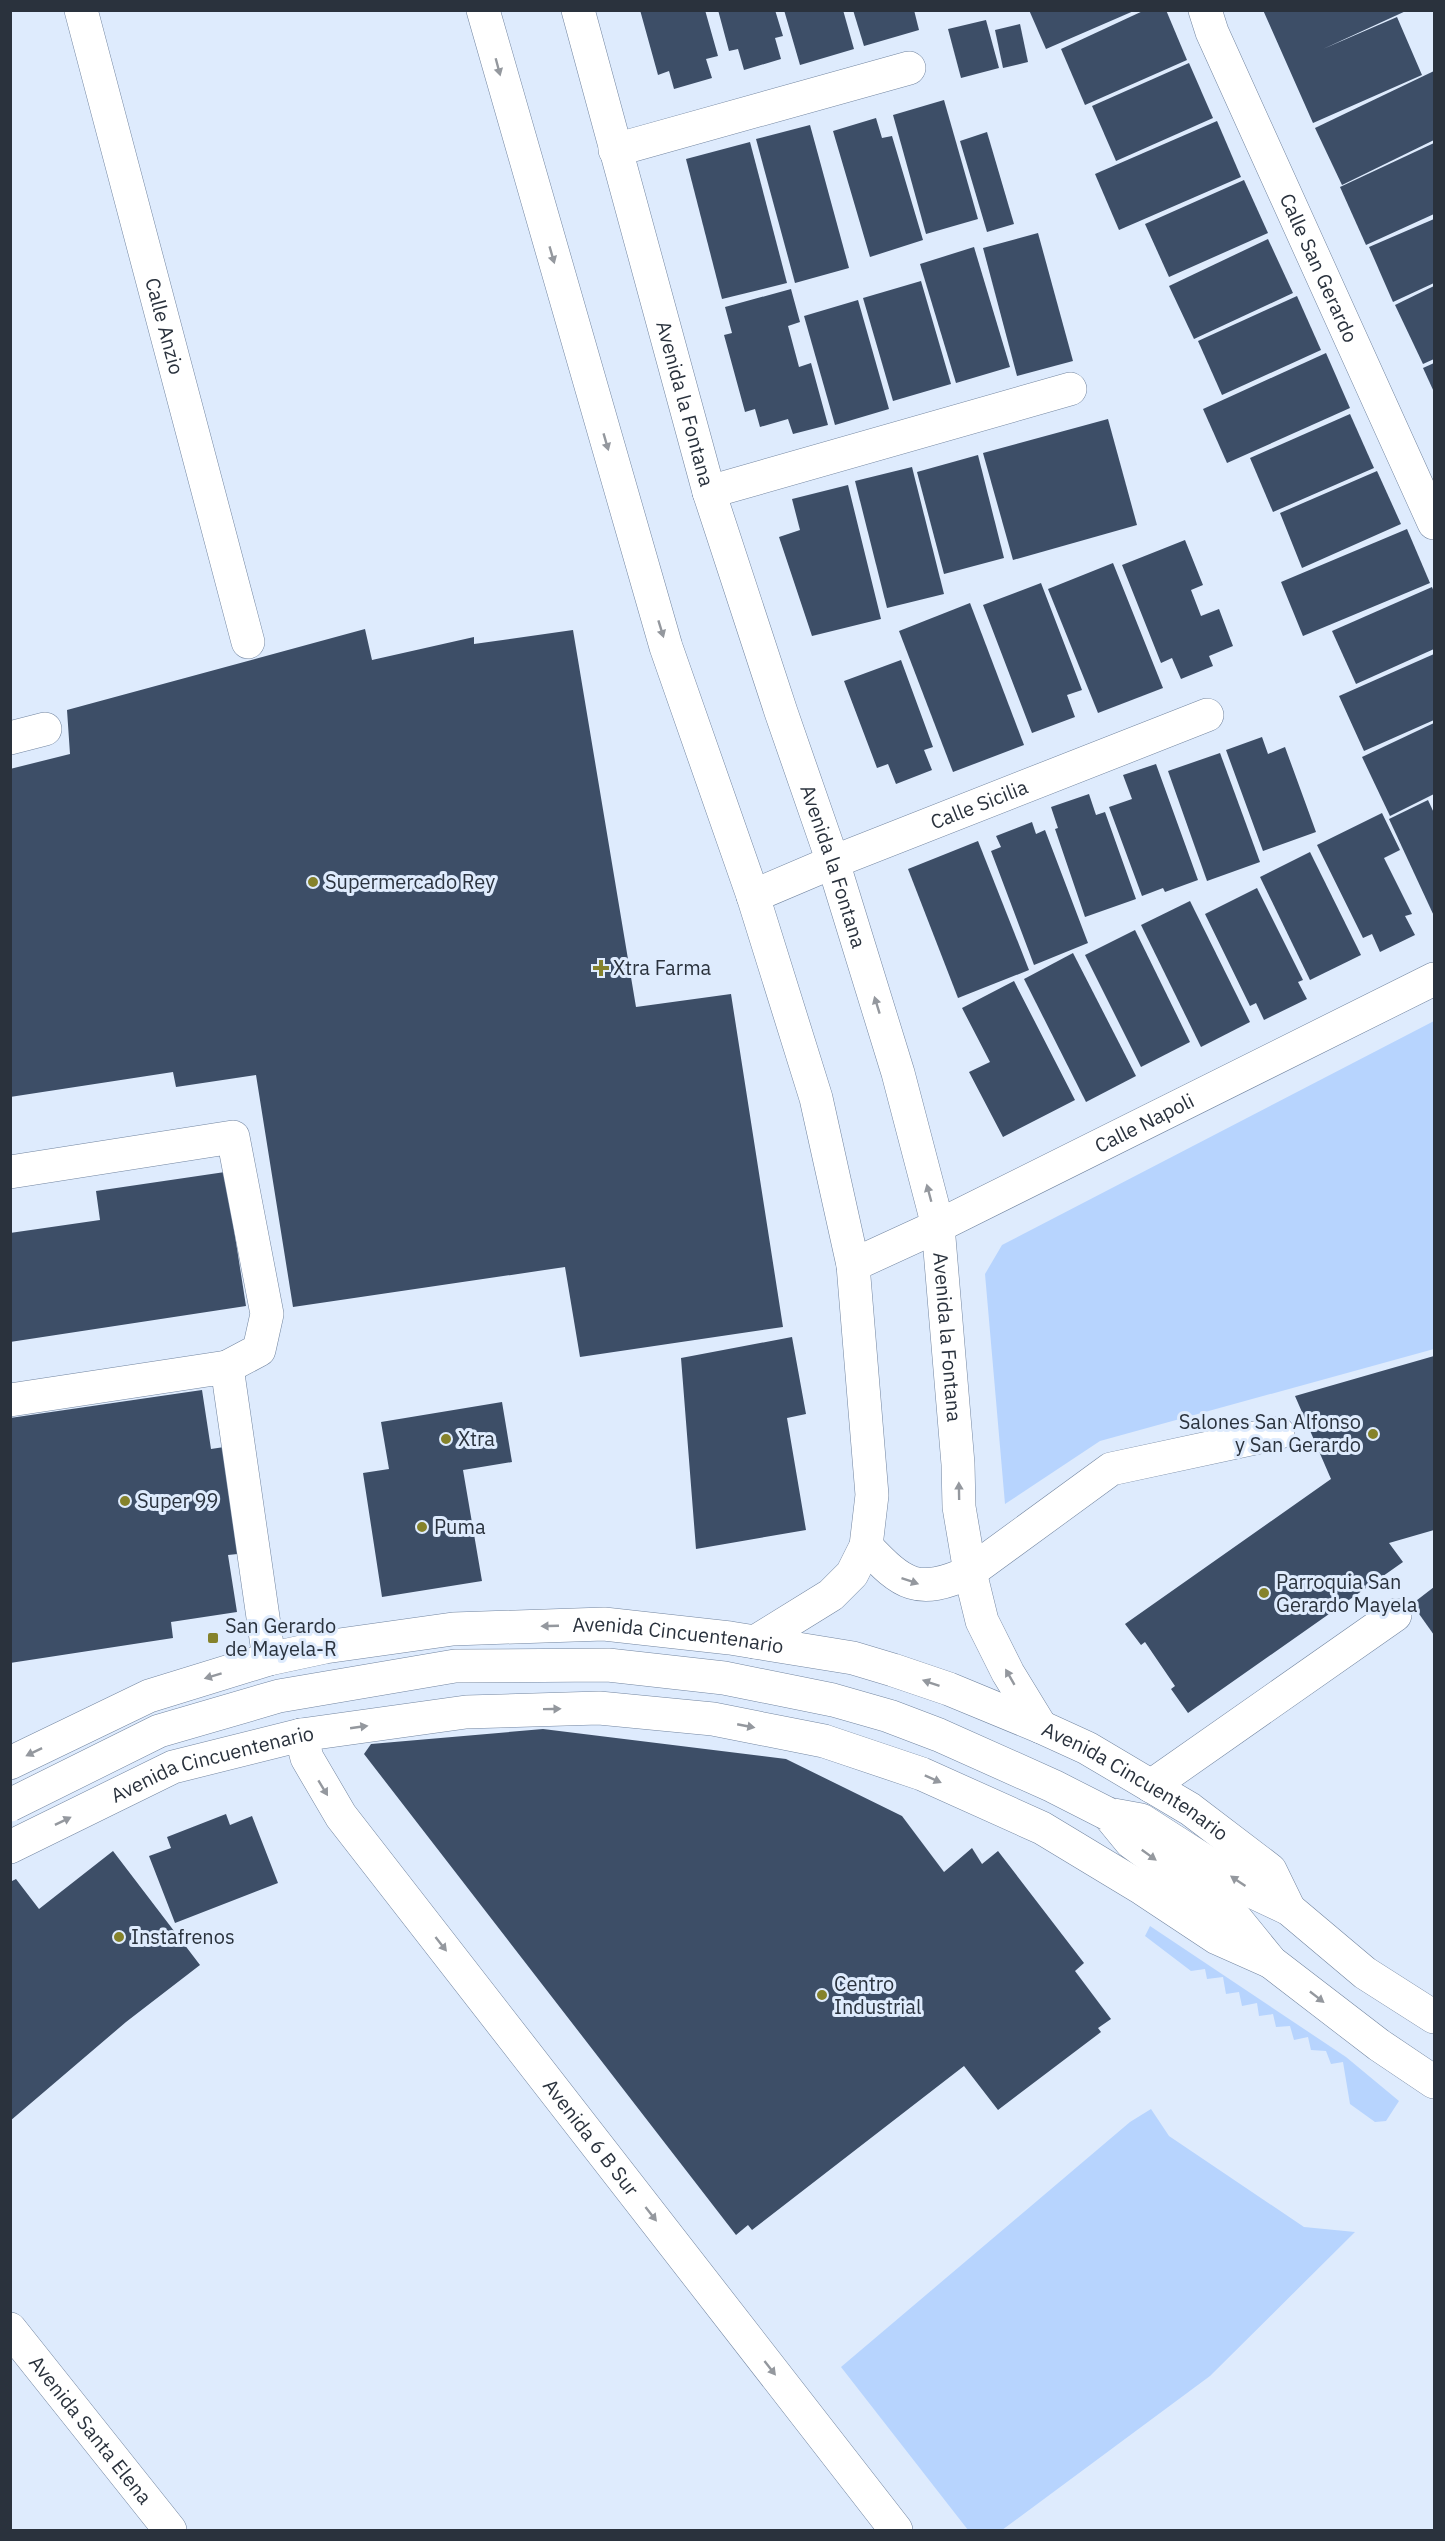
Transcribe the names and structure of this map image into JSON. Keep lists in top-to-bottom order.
{
  "streets": {
    "street": [
      "Calle San Gerardo",
      "Calle Anzio",
      "Avenida la Fontana",
      "Calle Sicilia",
      "Calle Napoli",
      "Avenida Cincuentenario",
      "Avenida 6 B Sur",
      "Avenida Santa Elena"
    ]
  },
  "crossings": [
    ["Avenida la Fontana", "Calle Sicilia"],
    ["Avenida la Fontana", "Calle Napoli"],
    ["Avenida la Fontana", "Avenida Cincuentenario"],
    ["Avenida Cincuentenario", "Avenida 6 B Sur"]
  ],
  "one_way": ["Avenida 6 B Sur"],
  "places": {
    "other": [
      "Supermercado Rey",
      "Salones San Alfonso y San Gerardo",
      "Xtra",
      "Super 99",
      "Puma",
      "Parroquia San Gerardo Mayela",
      "Instafrenos",
      "Centro Industrial"
    ],
    "health": ["Xtra Farma"],
    "transit": ["San Gerardo de Mayela-R"]
  }
}
